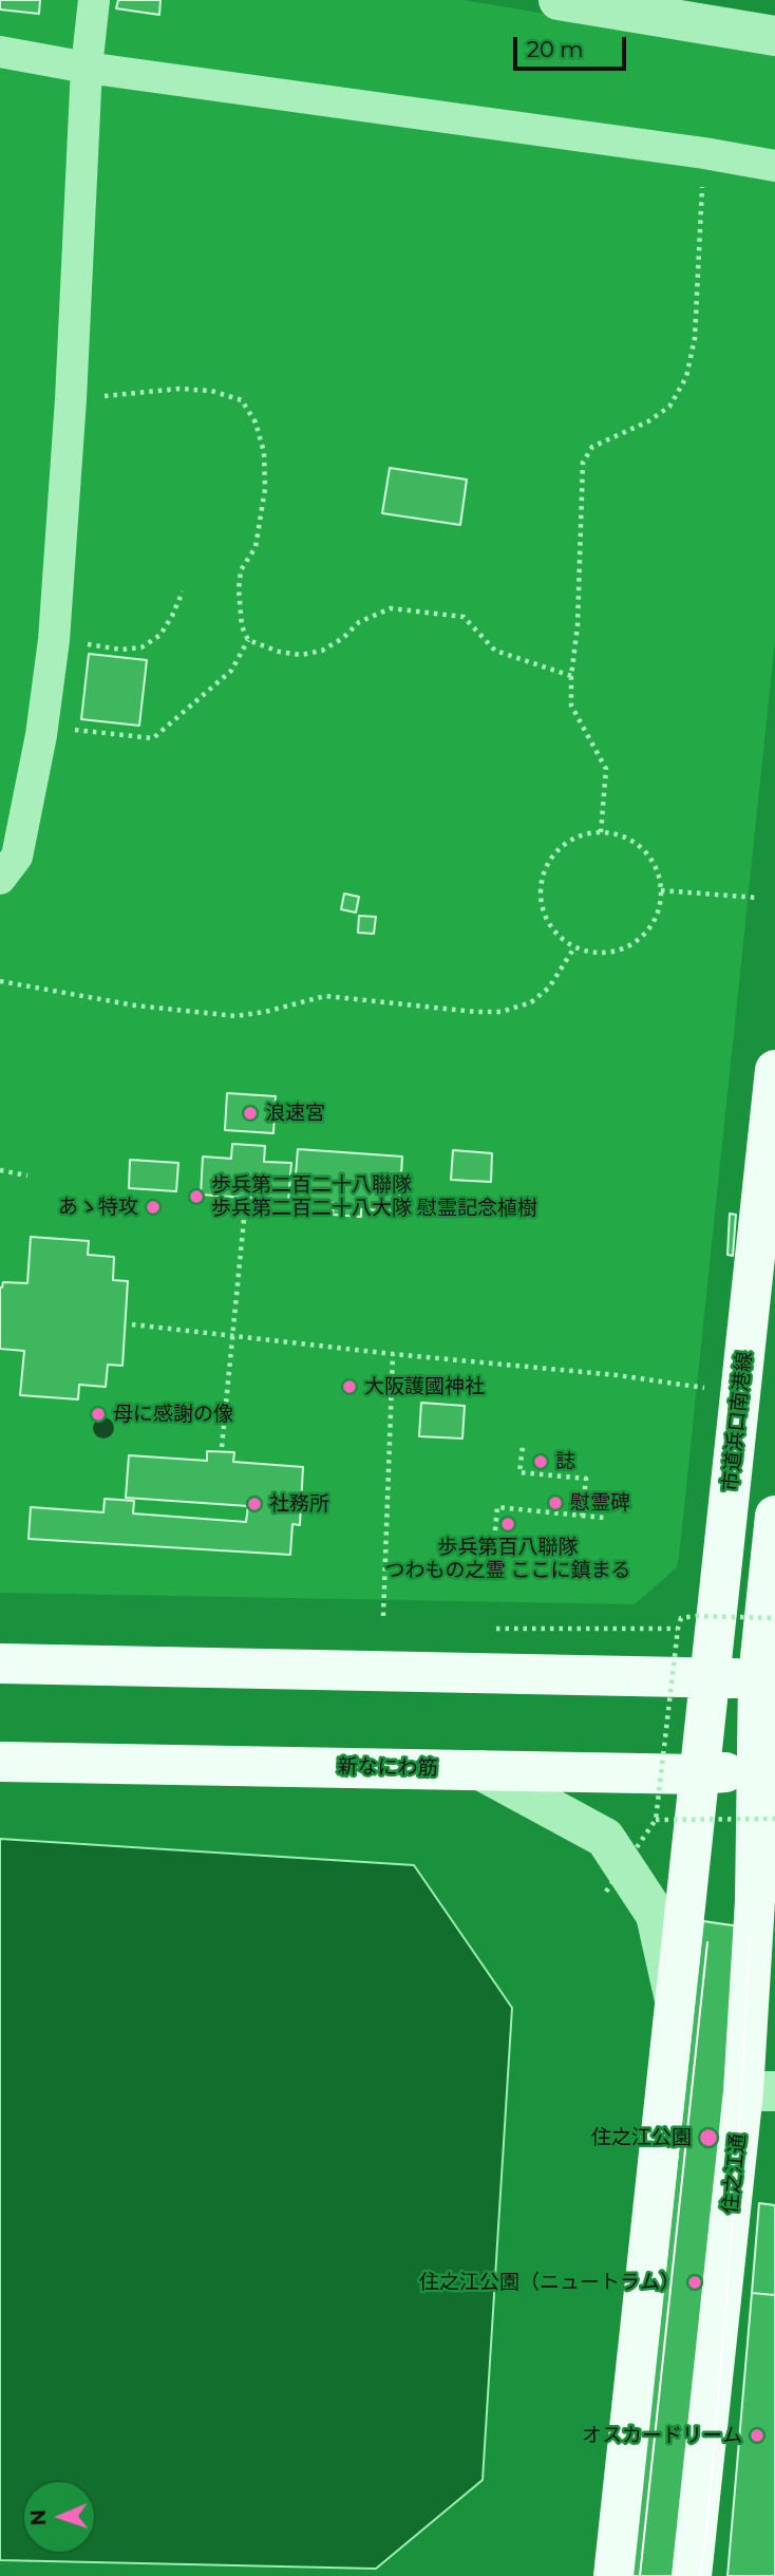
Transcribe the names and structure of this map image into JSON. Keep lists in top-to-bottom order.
{
  "streets": {
    "main road": ["市道浜口南港線", "新なにわ筋", "住之江通"]
  },
  "crossings": [
    ["市道浜口南港線", "新なにわ筋"],
    ["新なにわ筋", "住之江通"]
  ],
  "places": [
    "浪速宮",
    "歩兵第二百二十八聯隊 歩兵第二百二十八大隊 慰霊記念植樹",
    "あゝ特攻",
    "大阪護國神社",
    "母に感謝の像",
    "誌",
    "慰霊碑",
    "社務所",
    "歩兵第百八聯隊 つわもの之霊 ここに鎮まる",
    "住之江公園",
    "住之江公園（ニュートラム）",
    "オスカードリーム"
  ],
  "scale_bar": "20 m",
  "north": "left"
}
